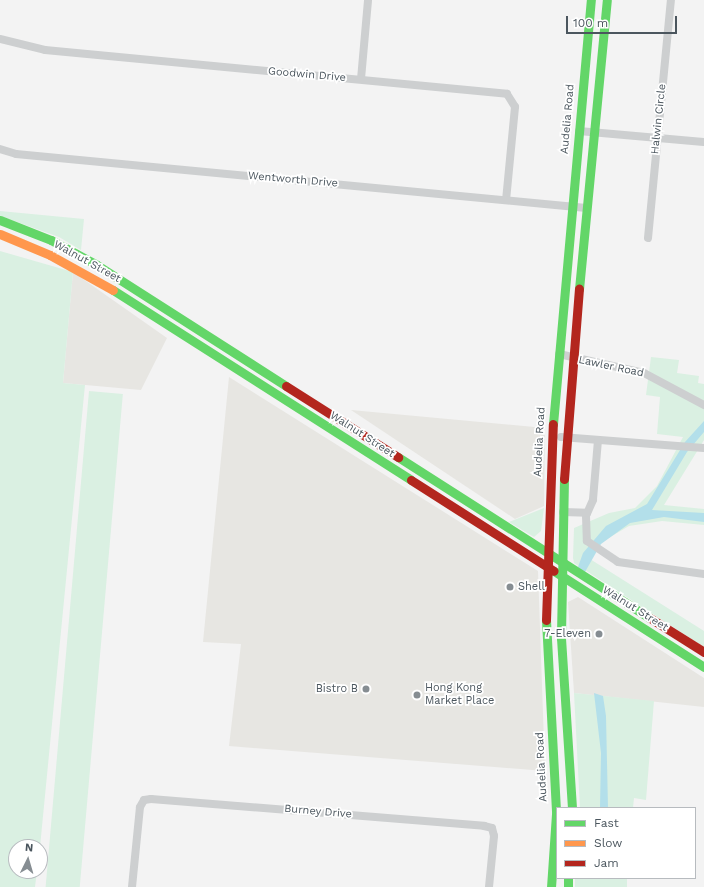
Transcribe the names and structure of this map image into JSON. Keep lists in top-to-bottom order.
{
  "streets": {
    "main road": ["Audelia Road", "Walnut Street"],
    "street": [
      "Goodwin Drive",
      "Halwin Circle",
      "Wentworth Drive",
      "Lawler Road",
      "Burney Drive"
    ]
  },
  "crossings": [
    ["Goodwin Drive", "Wentworth Drive"],
    ["Audelia Road", "Wentworth Drive"],
    ["Audelia Road", "Walnut Street"],
    ["Audelia Road", "Lawler Road"]
  ],
  "places": [
    "Shell",
    "7-Eleven",
    "Bistro B",
    "Hong Kong Market Place"
  ],
  "legend": ["Fast", "Slow", "Jam"],
  "scale_bar": "100 m",
  "north": "top"
}
